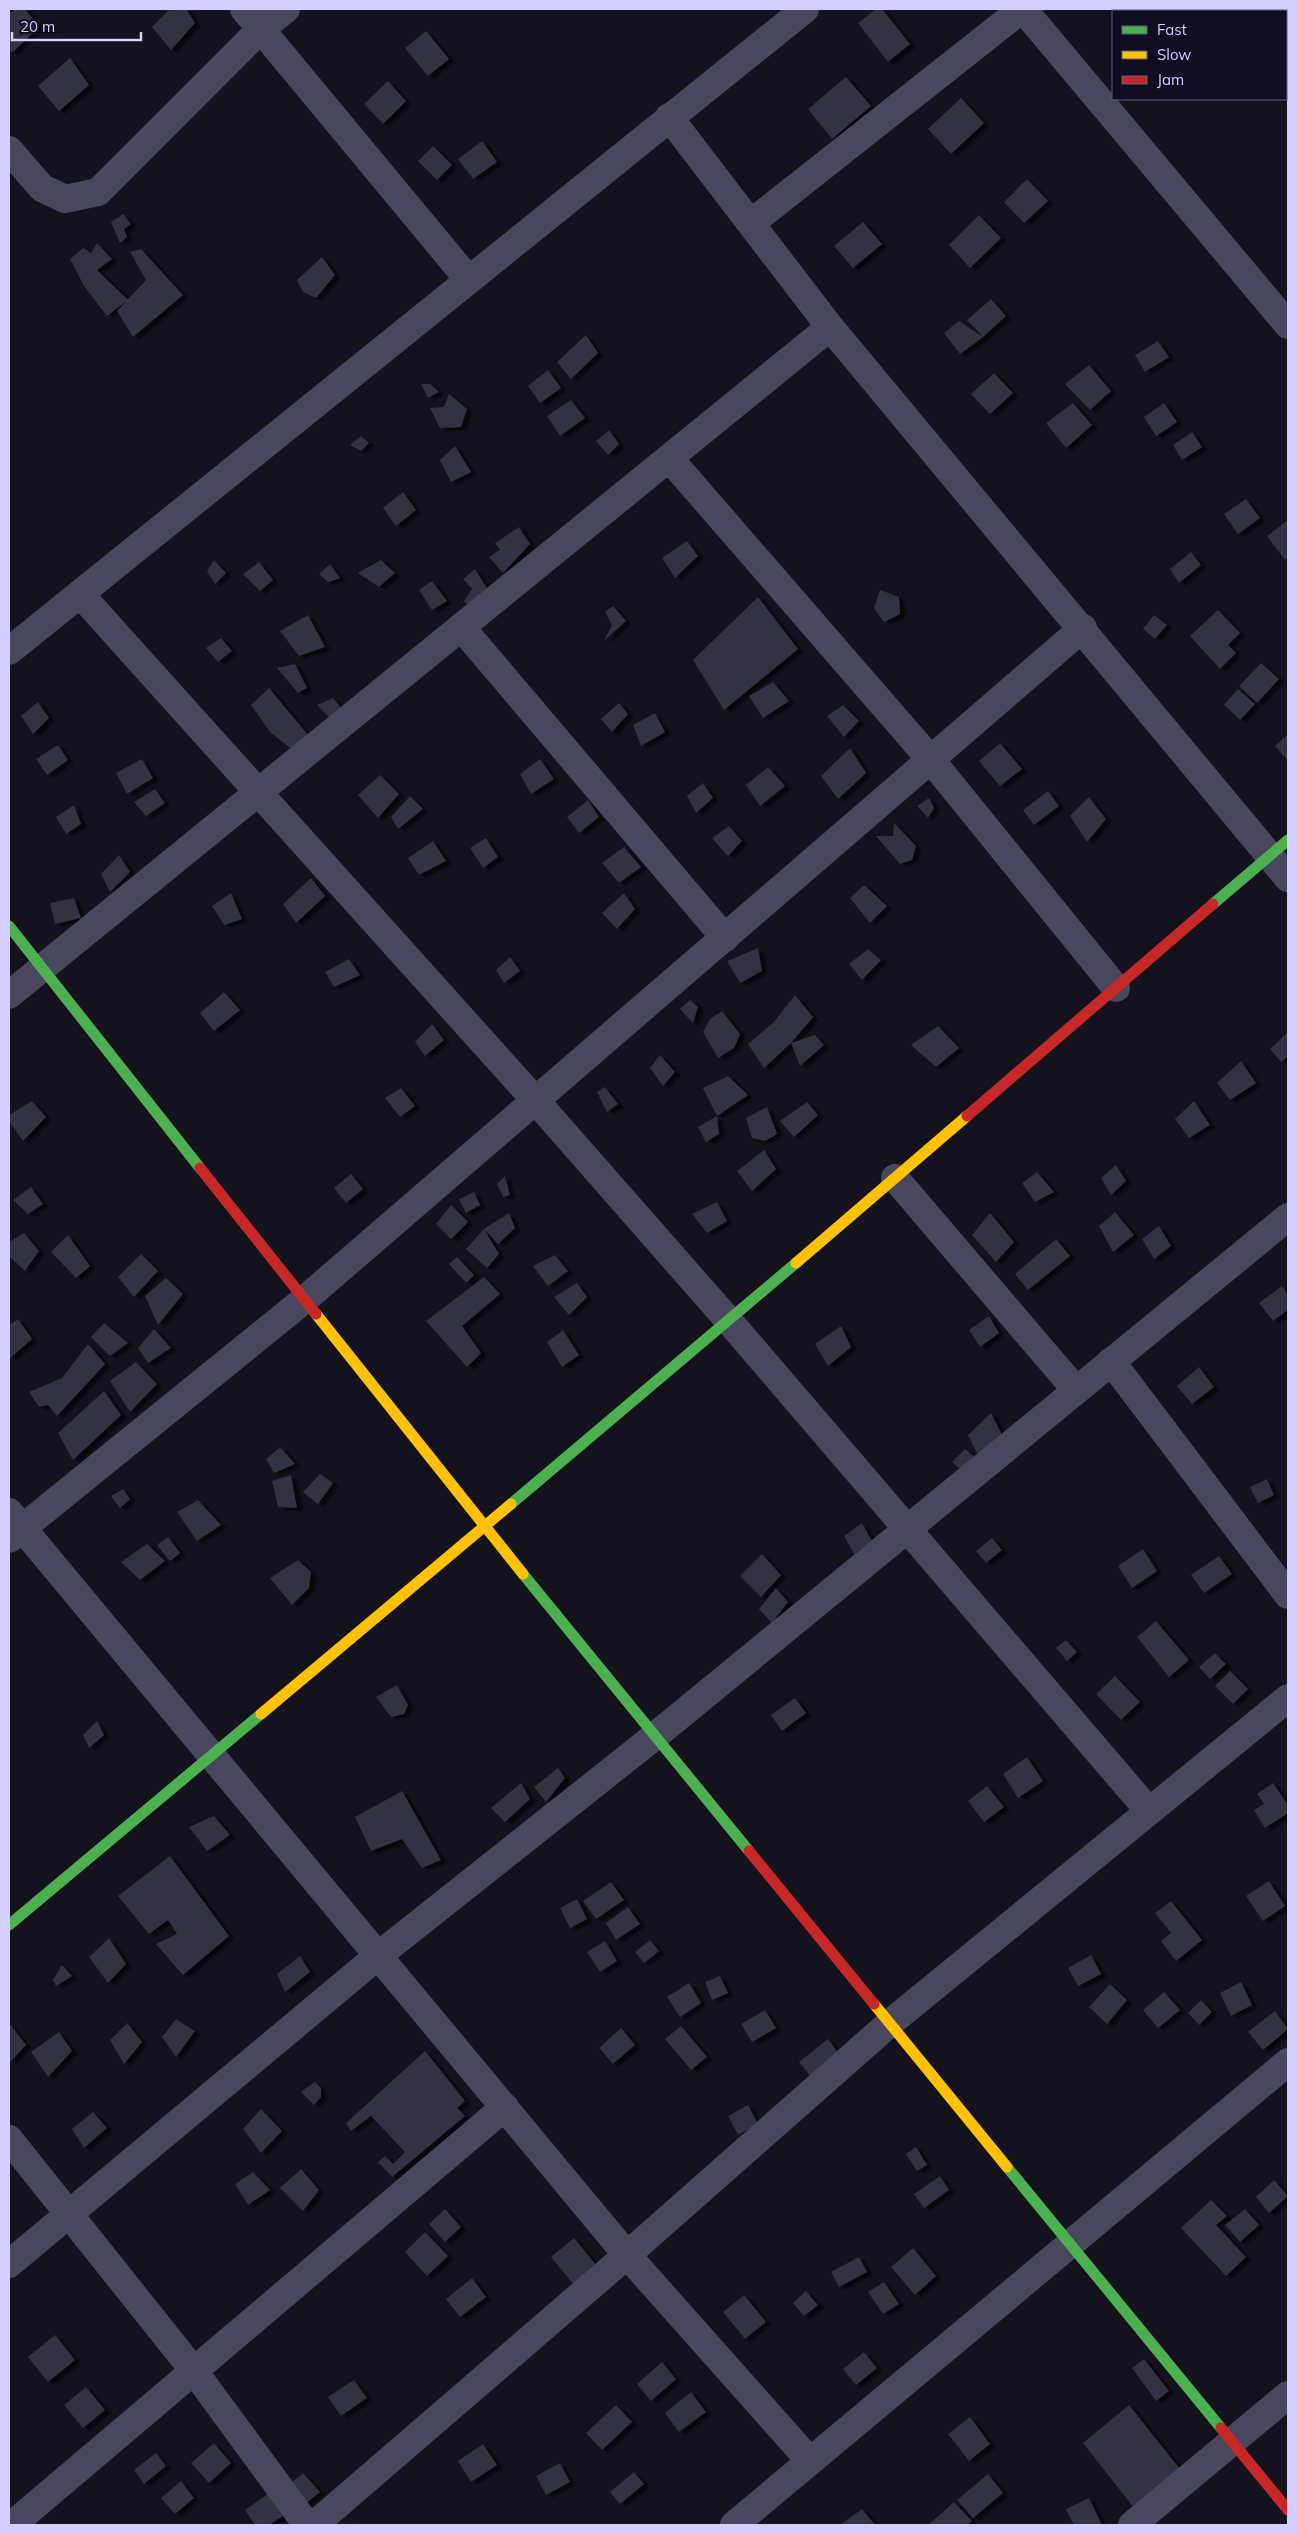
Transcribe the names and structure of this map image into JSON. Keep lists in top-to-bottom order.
{
  "legend": ["Fast", "Slow", "Jam"],
  "scale_bar": "20 m"
}
